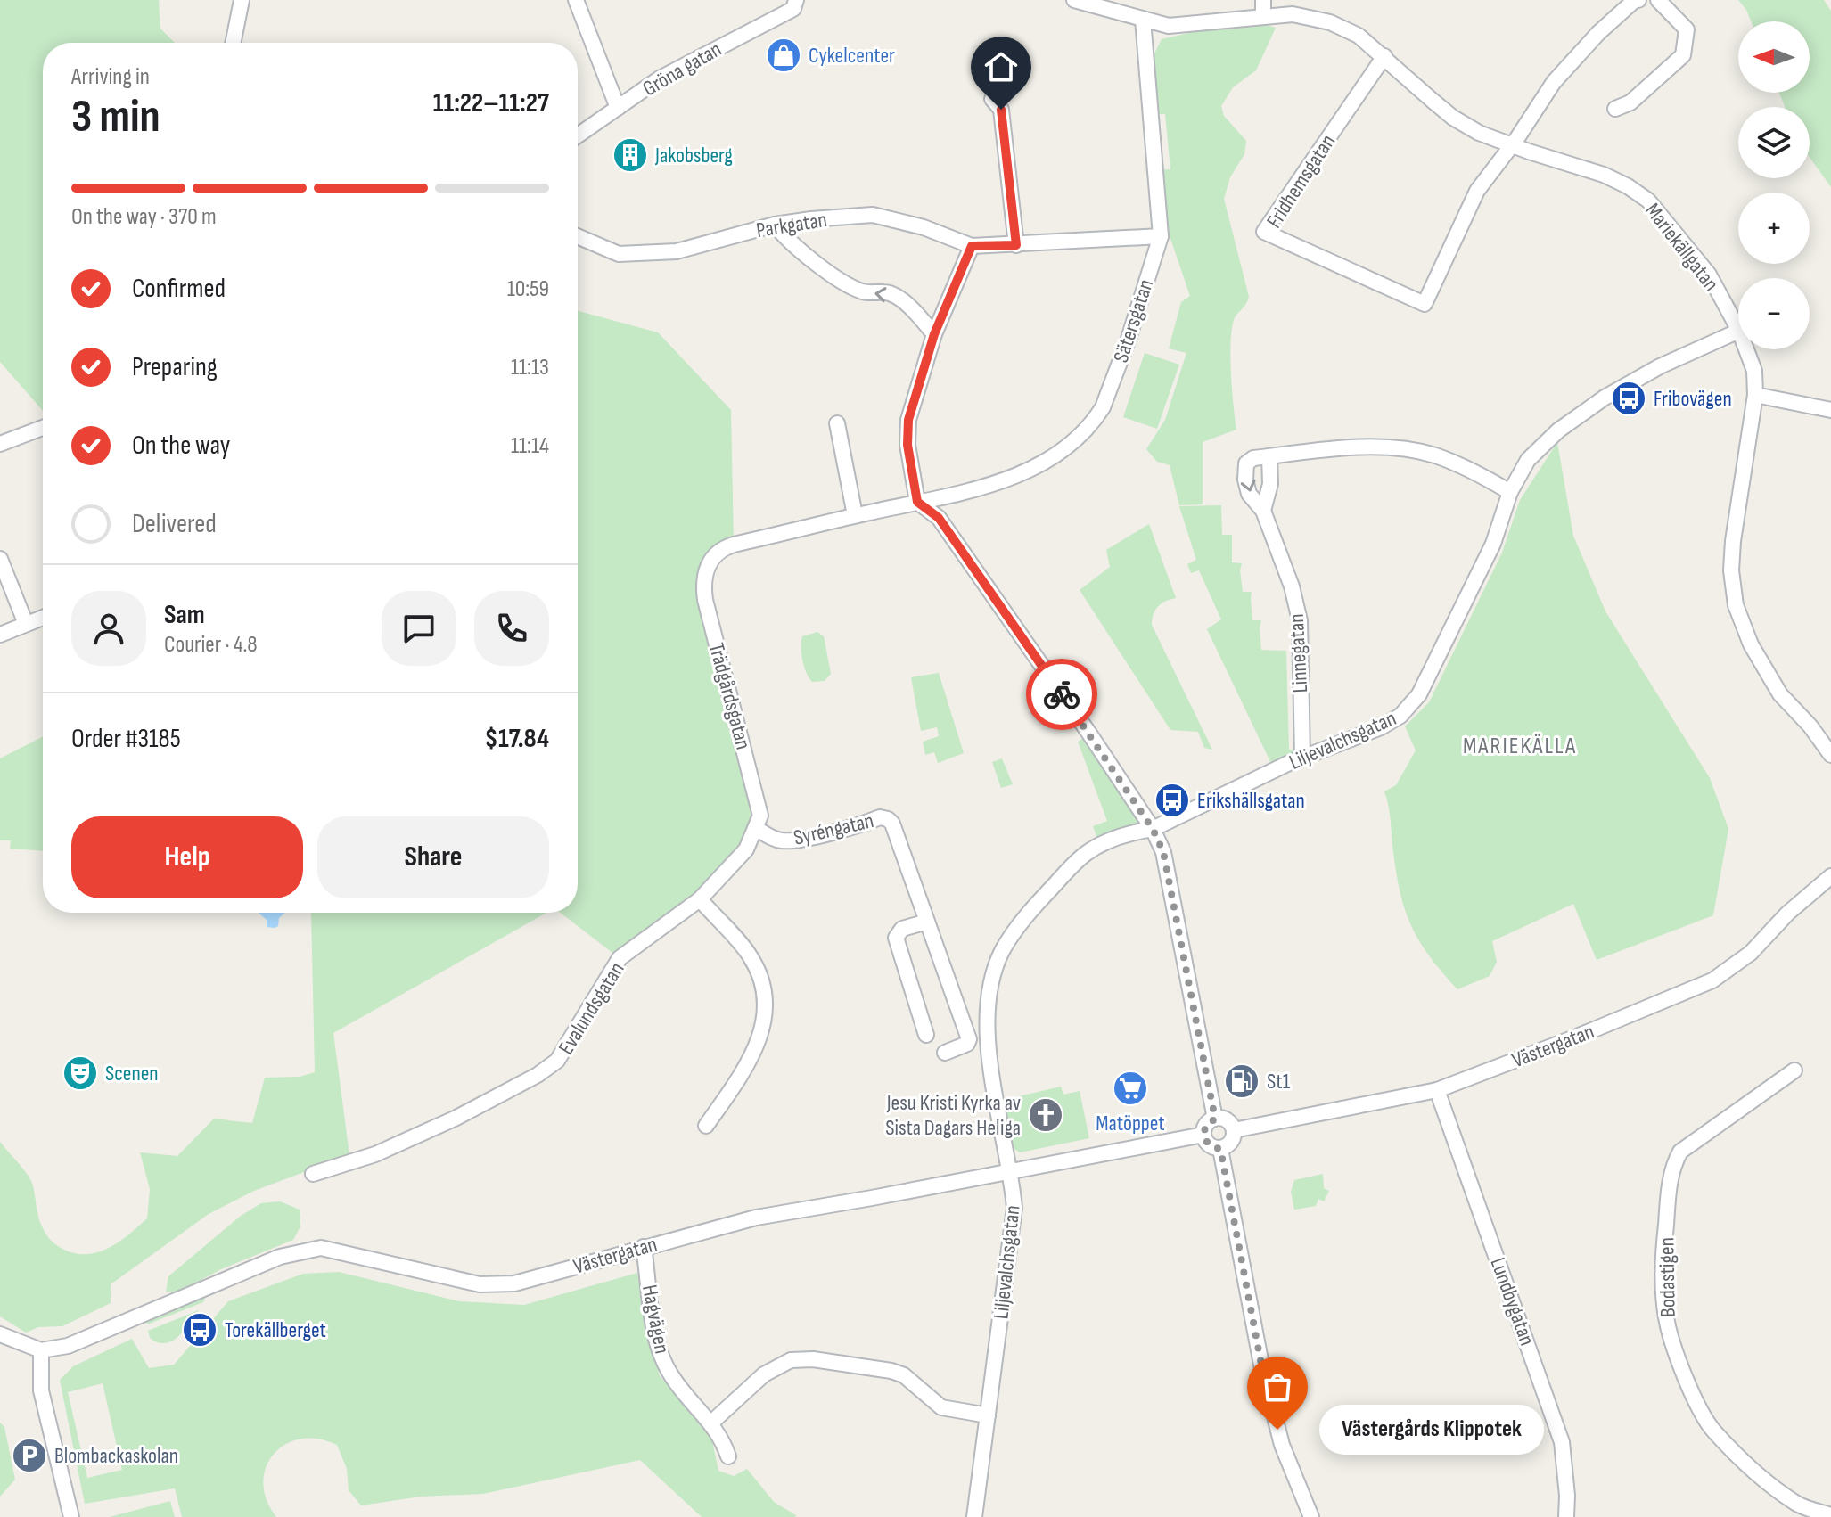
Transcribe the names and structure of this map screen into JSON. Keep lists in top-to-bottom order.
{
  "streets": {
    "street": [
      "Gröna gatan",
      "Fridhemsgatan",
      "Parkgatan",
      "Mariekällgatan",
      "Sätersgatan",
      "Linnegatan",
      "Trädgårdsgatan",
      "Liljevalchsgatan",
      "Syréngatan",
      "Evalundsgatan",
      "Västergatan",
      "Bodastigen",
      "Lundbygatan",
      "Hagvägen"
    ]
  },
  "crossings": [
    ["Fridhemsgatan", "Mariekällgatan"],
    ["Parkgatan", "Sätersgatan"],
    ["Mariekällgatan", "Sätersgatan"],
    ["Sätersgatan", "Trädgårdsgatan"],
    ["Linnegatan", "Liljevalchsgatan"],
    ["Trädgårdsgatan", "Syréngatan"],
    ["Trädgårdsgatan", "Evalundsgatan"],
    ["Liljevalchsgatan", "Västergatan"],
    ["Syréngatan", "Evalundsgatan"],
    ["Västergatan", "Lundbygatan"],
    ["Västergatan", "Hagvägen"]
  ],
  "districts": ["MARIEKÄLLA"],
  "places": {
    "shop": ["Cykelcenter"],
    "building": ["Jakobsberg"],
    "bus stop": ["Fribovägen", "Erikshällsgatan", "Torekällberget"],
    "theatre": ["Scenen"],
    "fuel station": ["St1"],
    "supermarket": ["Matöppet"],
    "church": ["Jesu Kristi Kyrka av Sista Dagars Heliga"],
    "other": ["Västergårds Klippotek"],
    "parking": ["Blombackaskolan"]
  },
  "north": "left",
  "page": {
    "map_buttons": ["+", "−"],
    "heading": ["3 min", "Arriving in", "11:22–11:27"],
    "panel": [
      "Sam",
      "Courier · 4.8",
      "Order #3185",
      "$17.84"
    ],
    "bar": "On the way · 370 m",
    "list": [
      ["Confirmed", "10:59"],
      ["Preparing", "11:13"],
      ["On the way", "11:14"],
      "Delivered"
    ],
    "buttons": ["Help", "Share"],
    "bubble": "Västergårds Klippotek"
  }
}
